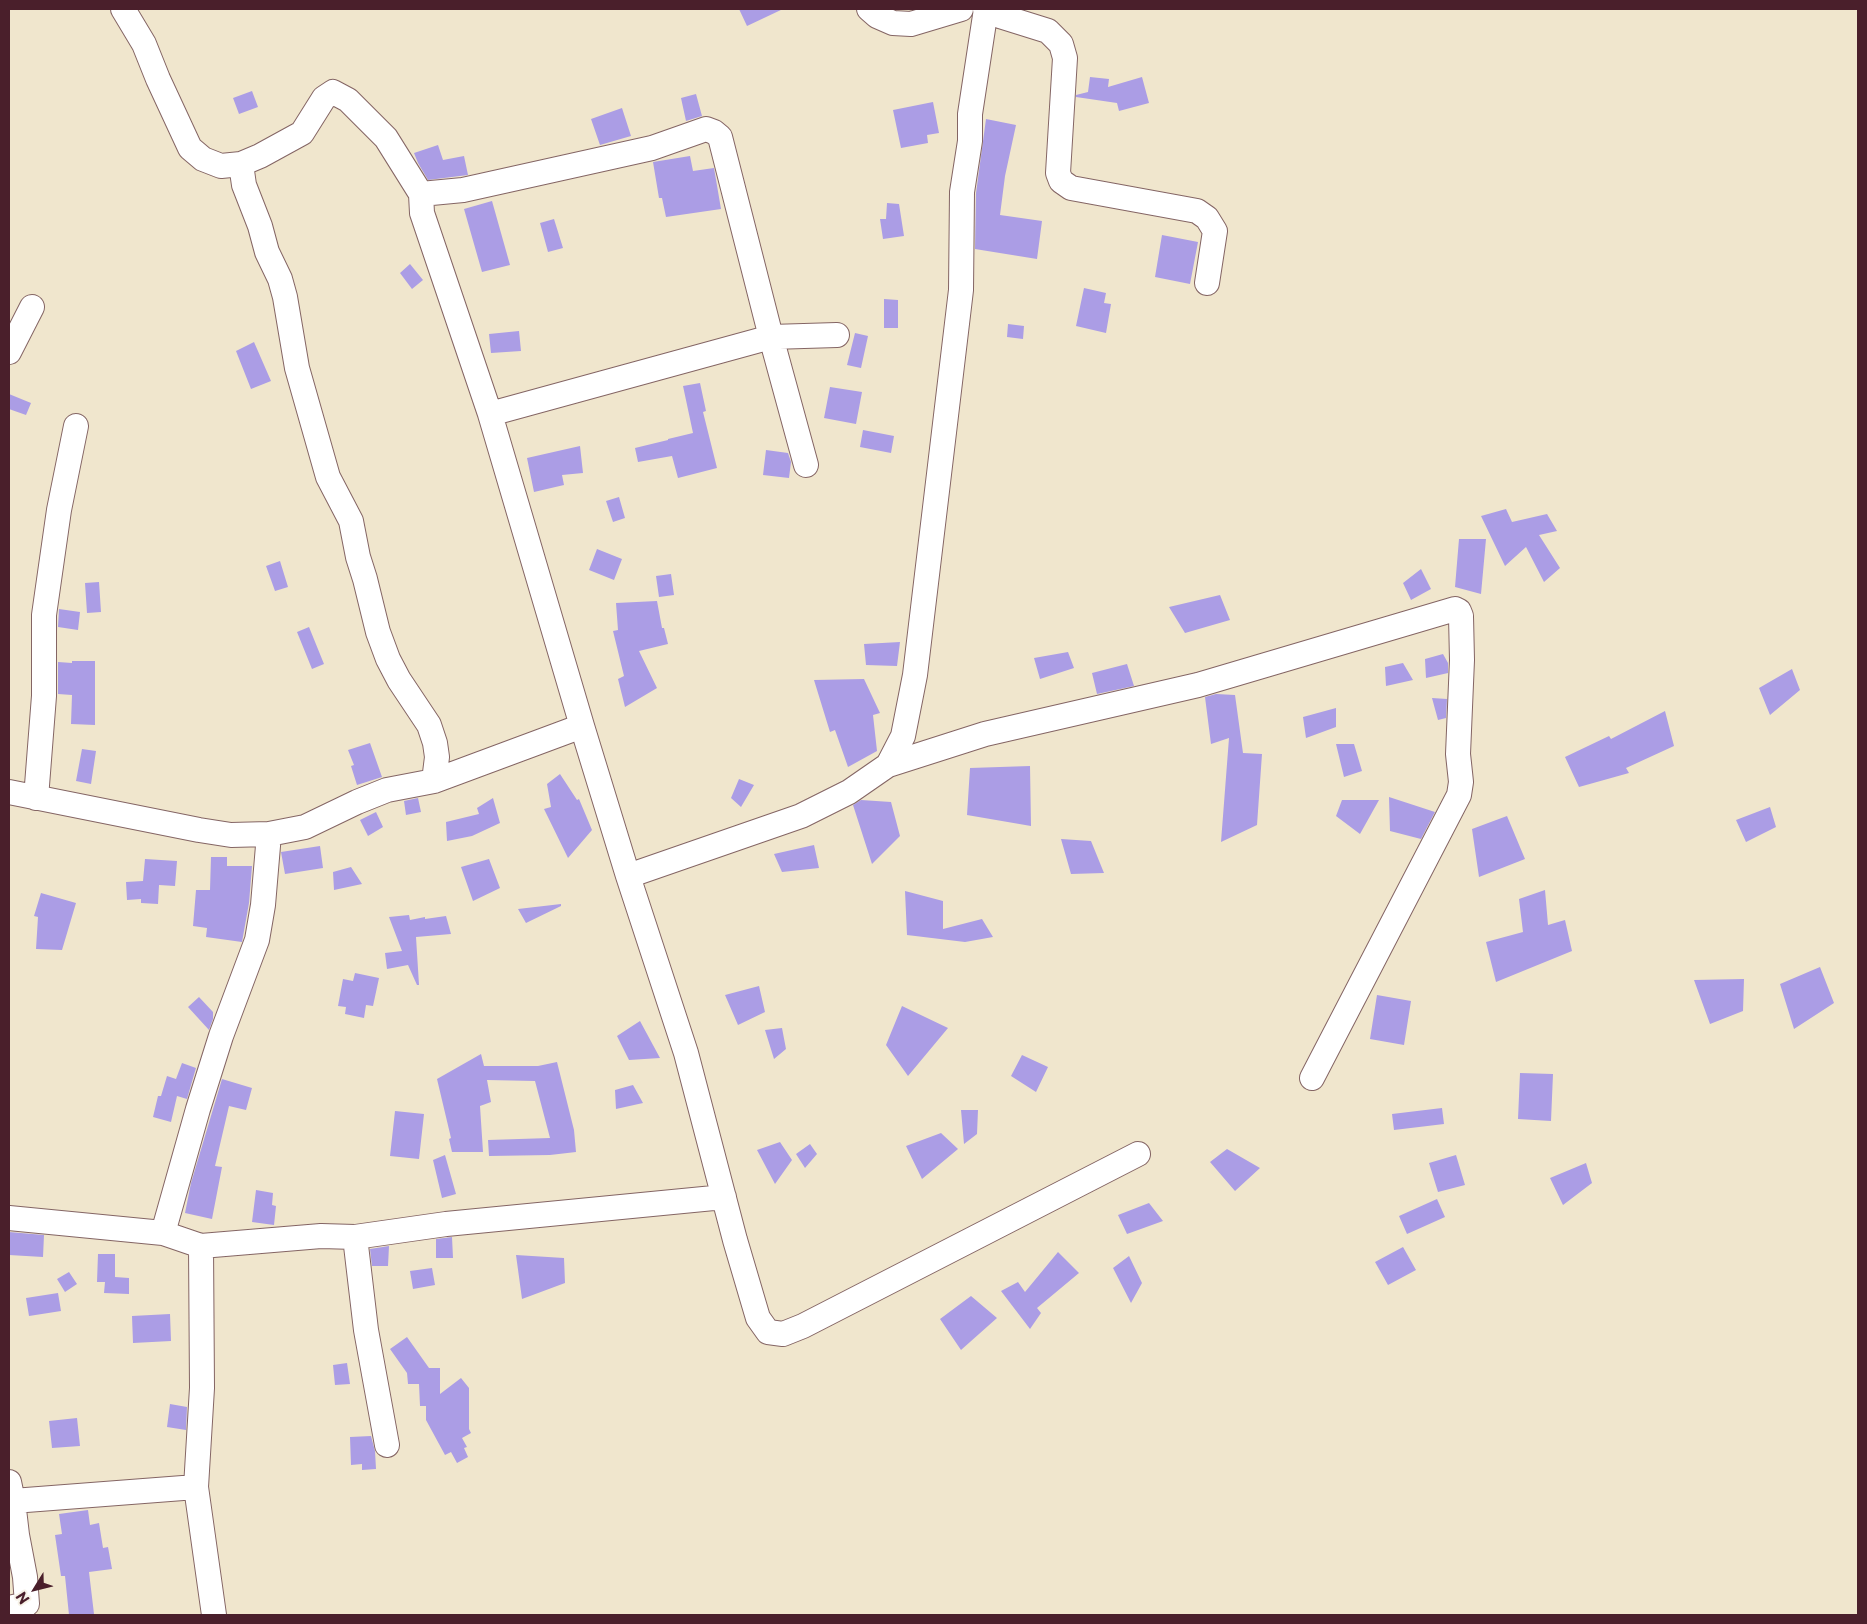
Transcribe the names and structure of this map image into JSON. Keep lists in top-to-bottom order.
{
  "north": "bottom left"
}
